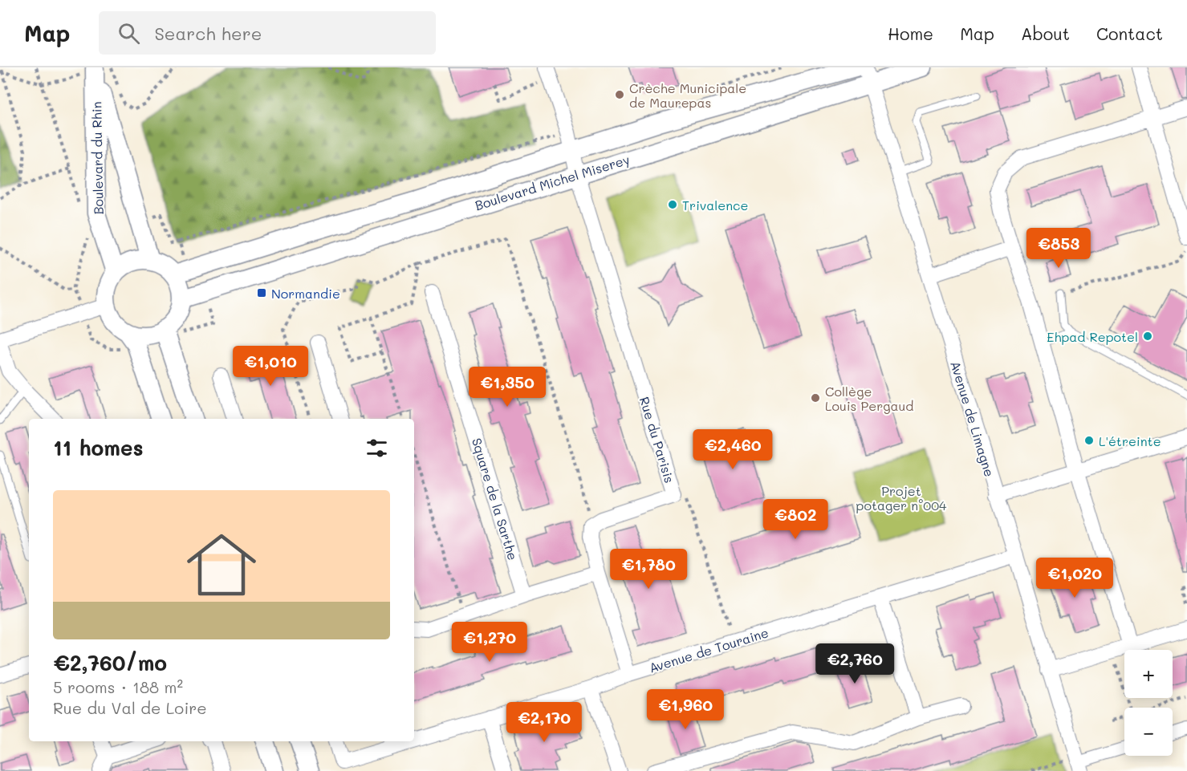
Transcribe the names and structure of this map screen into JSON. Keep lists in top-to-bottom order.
{
  "streets": {
    "street": [
      "Boulevard du Rhin",
      "Boulevard Michel Miserey",
      "Avenue de Limagne",
      "Rue du Parisis",
      "Square de la Sarthe",
      "Avenue de Touraine"
    ]
  },
  "crossings": [
    ["Boulevard du Rhin", "Boulevard Michel Miserey"],
    ["Boulevard Michel Miserey", "Avenue de Limagne"],
    ["Boulevard Michel Miserey", "Rue du Parisis"],
    ["Avenue de Limagne", "Avenue de Touraine"]
  ],
  "parks": ["Projet potager n°004"],
  "places": {
    "other": [
      "Crèche Municipale de Maurepas",
      "Trivalence",
      "Ehpad Repotel",
      "Collège Louis Pergaud",
      "L'étreinte"
    ],
    "transit": ["Normandie"]
  },
  "page": {
    "header": "Map",
    "search": "Search here",
    "nav": [
      "Home",
      "Map",
      "About",
      "Contact"
    ],
    "price": [
      "€853",
      "€1,010",
      "€1,350",
      "€2,460",
      "€802",
      "€1,780",
      "€1,020",
      "€1,270",
      "€2,760",
      "€1,960",
      "€2,170"
    ],
    "heading": "11 homes",
    "list": [
      {
        "name": "€2,760/mo",
        "note": "5 rooms · 188 m² · Rue du Val de Loire"
      }
    ],
    "map_buttons": ["+", "−"]
  }
}
